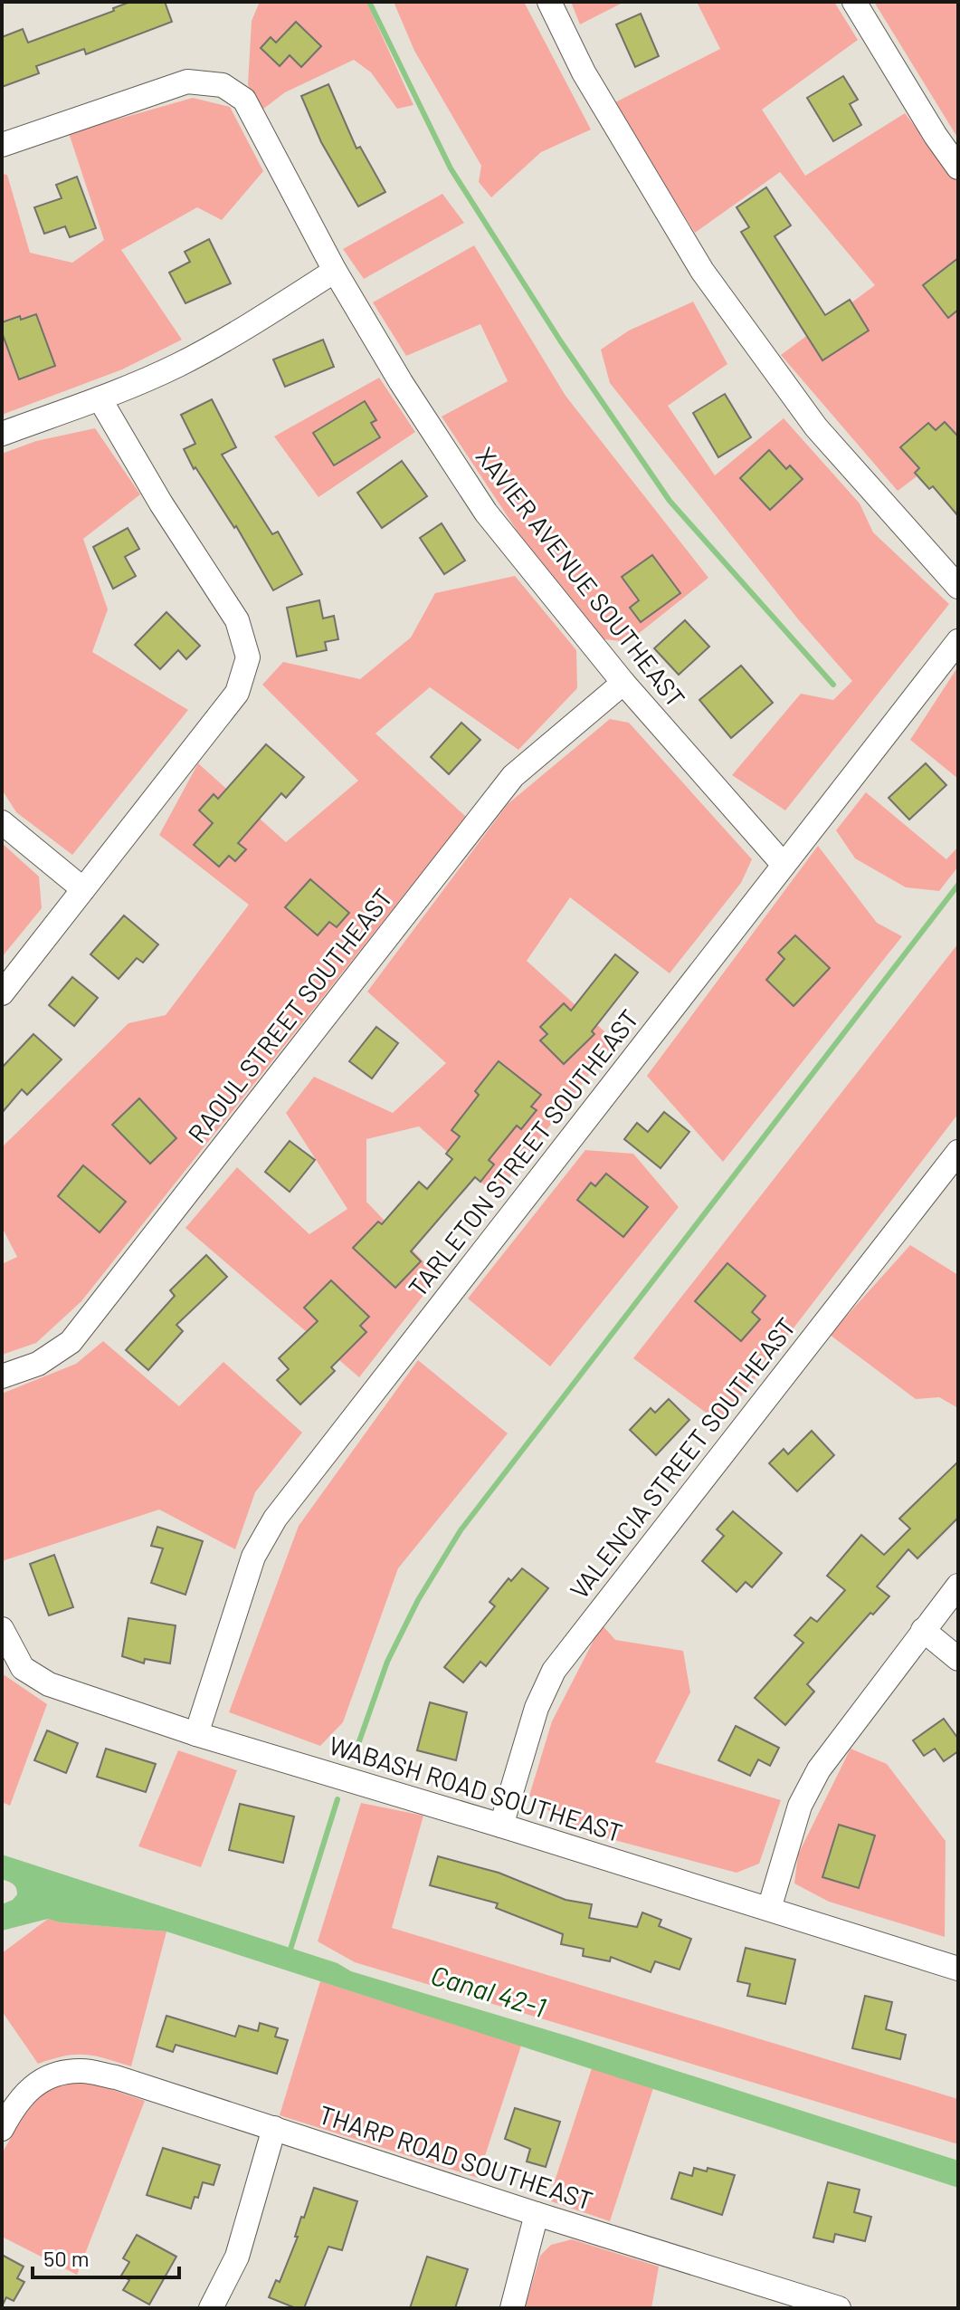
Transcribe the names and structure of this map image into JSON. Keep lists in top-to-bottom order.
{
  "streets": {
    "street": [
      "XAVIER AVENUE SOUTHEAST",
      "RAOUL STREET SOUTHEAST",
      "TARLETON STREET SOUTHEAST",
      "VALENCIA STREET SOUTHEAST",
      "WABASH ROAD SOUTHEAST",
      "THARP ROAD SOUTHEAST"
    ]
  },
  "crossings": [
    ["XAVIER AVENUE SOUTHEAST", "RAOUL STREET SOUTHEAST"],
    ["XAVIER AVENUE SOUTHEAST", "TARLETON STREET SOUTHEAST"],
    ["TARLETON STREET SOUTHEAST", "WABASH ROAD SOUTHEAST"],
    ["VALENCIA STREET SOUTHEAST", "WABASH ROAD SOUTHEAST"]
  ],
  "water": ["Canal 42-1"],
  "scale_bar": "50 m"
}
